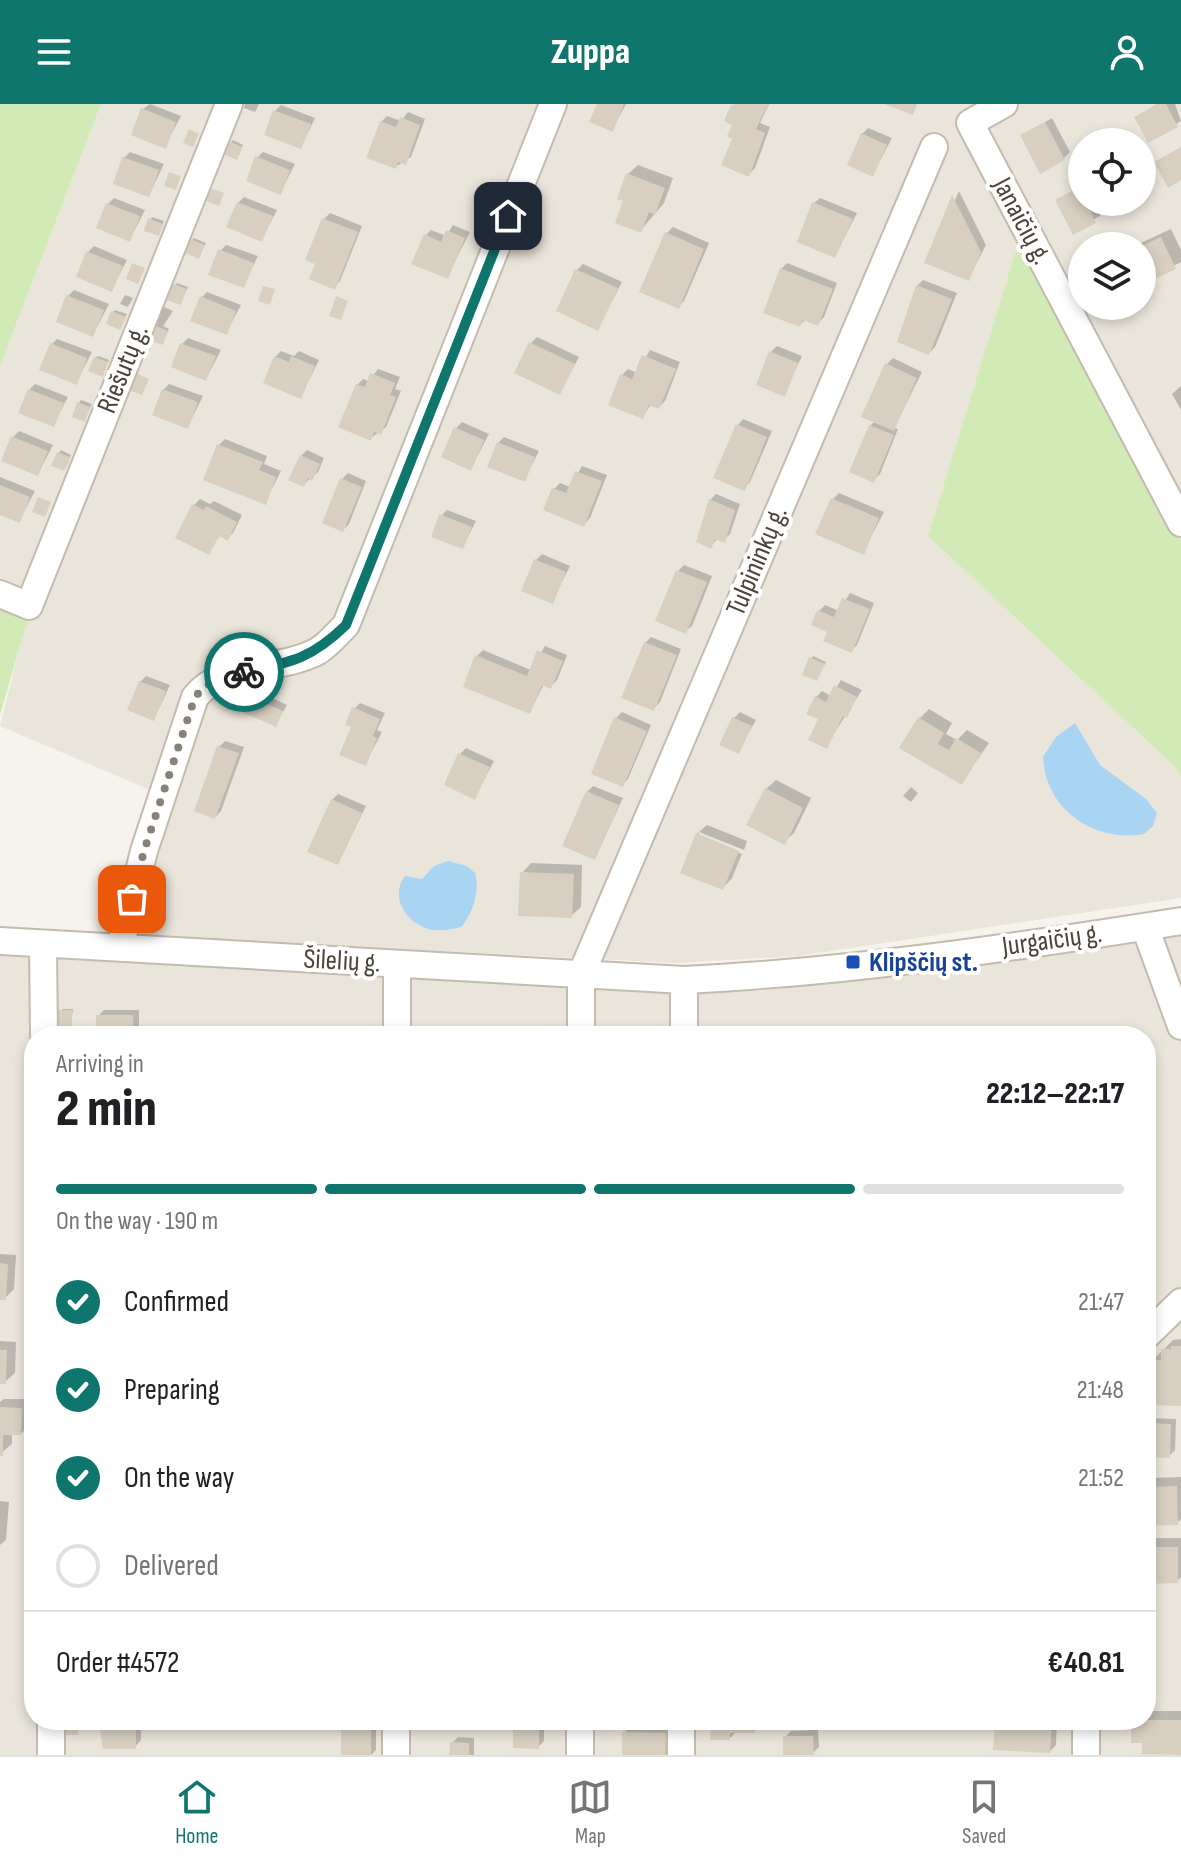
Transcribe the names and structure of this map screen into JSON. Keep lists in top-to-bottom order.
{
  "streets": {
    "street": [
      "Janaičių g.",
      "Riešutų g.",
      "Tulpininkų g.",
      "Jurgaičių g.",
      "Šilelių g."
    ]
  },
  "crossings": [
    ["Tulpininkų g.", "Šilelių g."],
    ["Jurgaičių g.", "Šilelių g."]
  ],
  "places": {
    "transit": ["Klipščių st."]
  },
  "page": {
    "header": "Zuppa",
    "heading": ["2 min", "Arriving in", "22:12–22:17"],
    "panel": ["Order #4572", "€40.81"],
    "bar": "On the way · 190 m",
    "list": [
      ["Confirmed", "21:47"],
      ["Preparing", "21:48"],
      ["On the way", "21:52"],
      "Delivered"
    ],
    "tabs": ["Home", "Map", "Saved"]
  }
}
